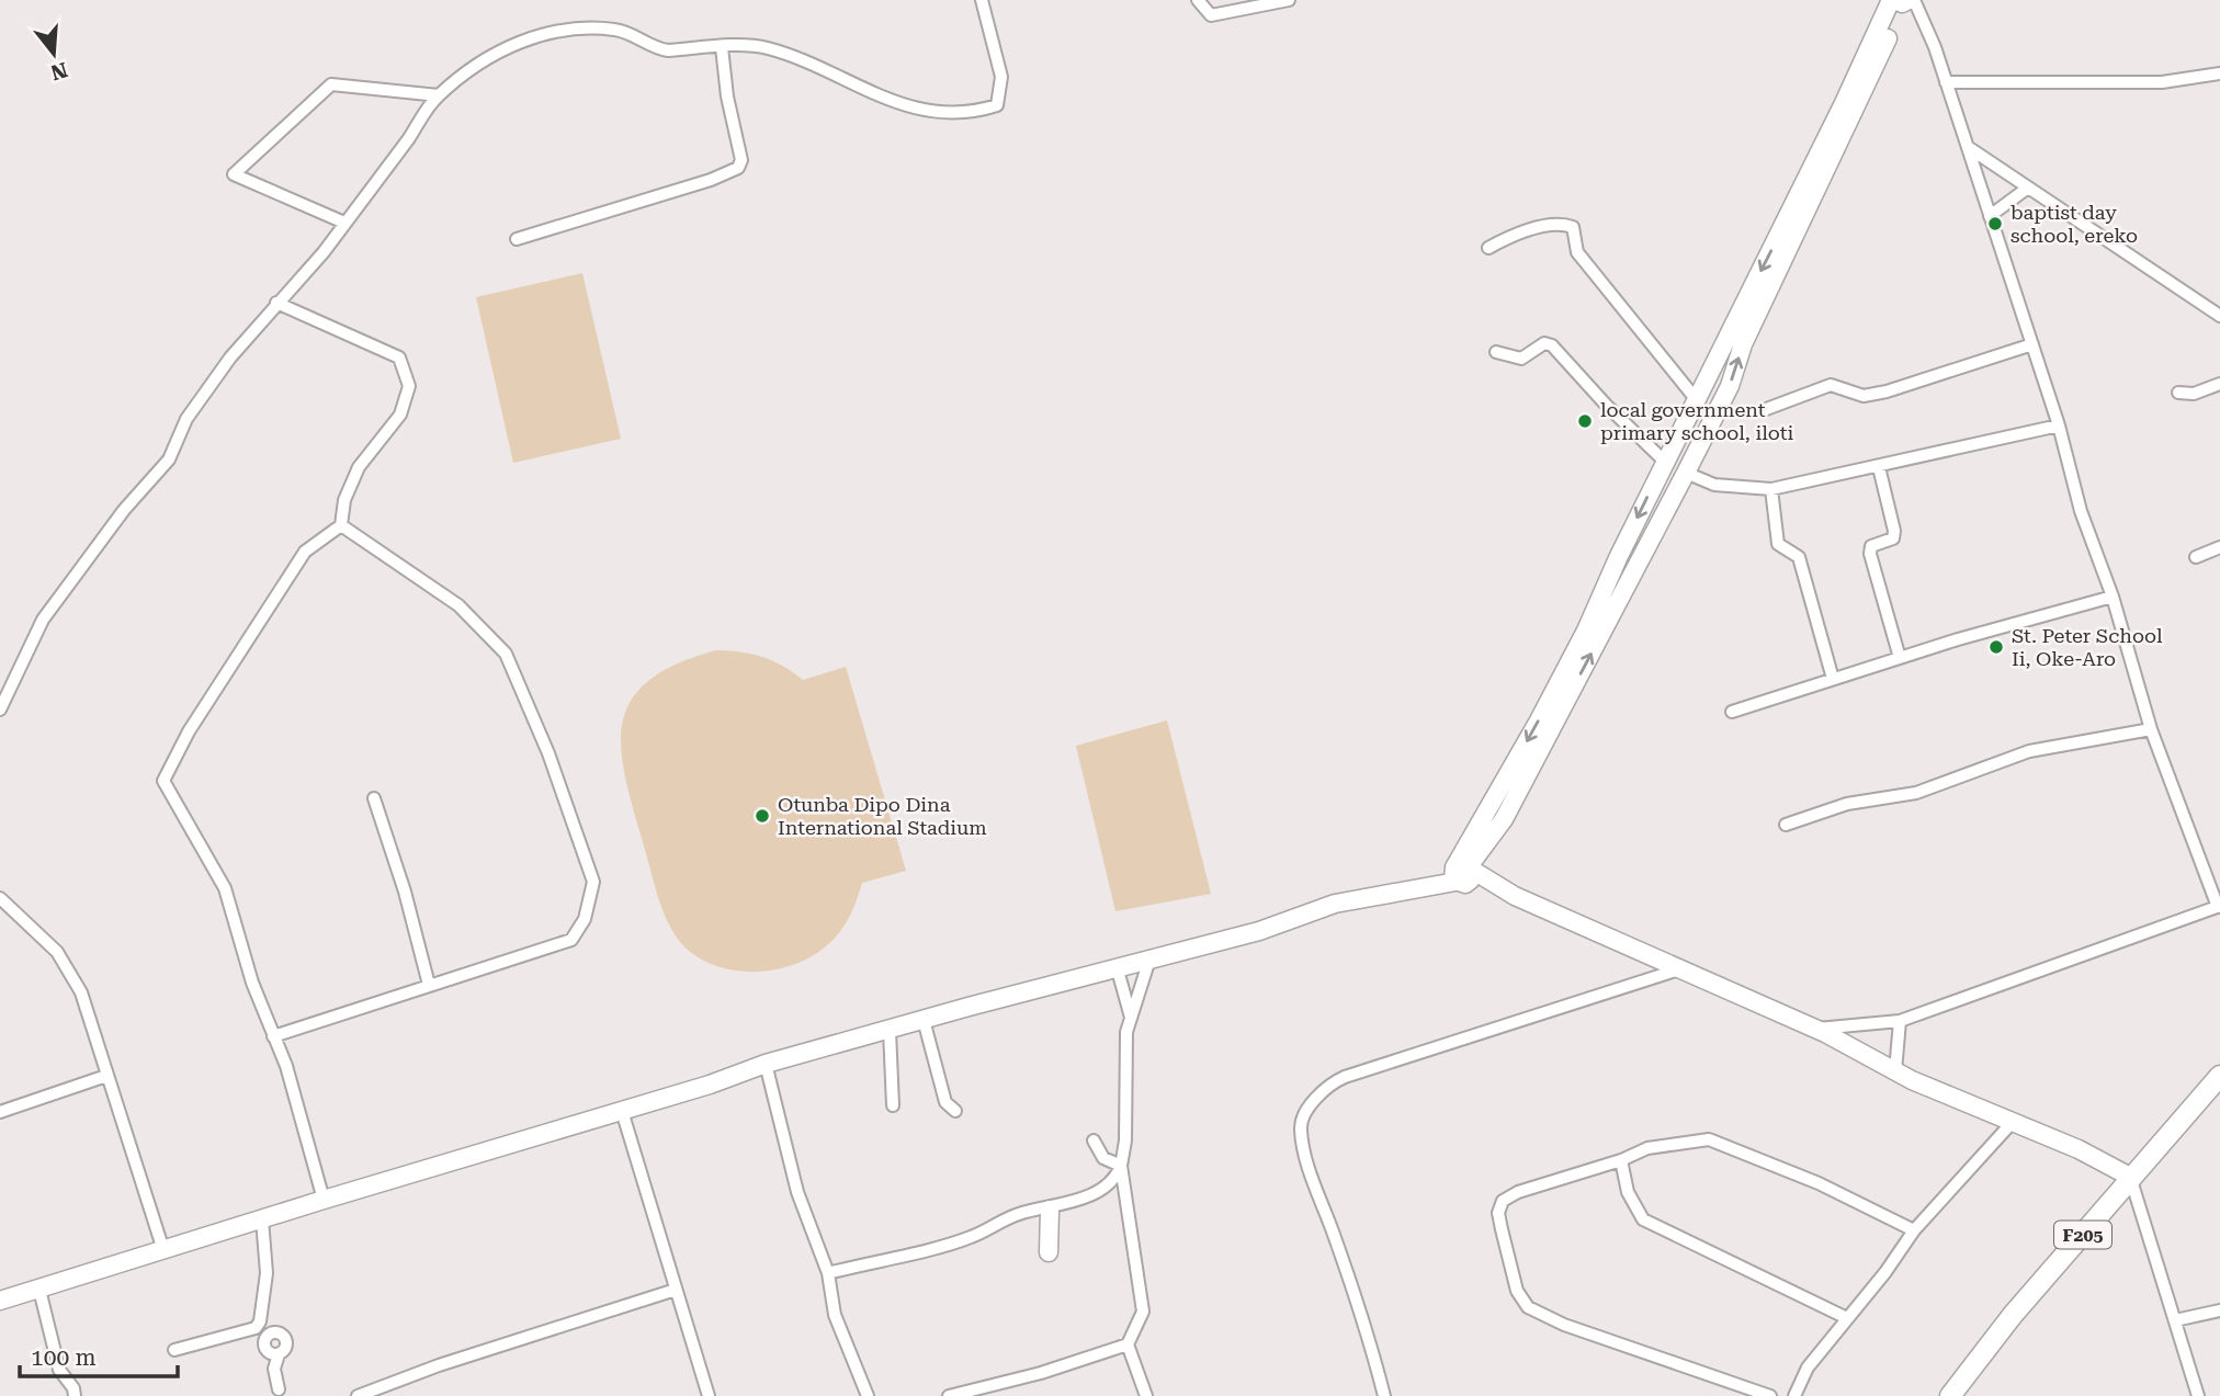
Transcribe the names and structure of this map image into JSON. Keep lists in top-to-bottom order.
{
  "streets": {
    "main road": ["F205"]
  },
  "places": [
    "baptist day school, ereko",
    "local government primary school, iloti",
    "St. Peter School Ii, Oke-Aro",
    "Otunba Dipo Dina International Stadium"
  ],
  "scale_bar": "100 m",
  "north": "bottom"
}
